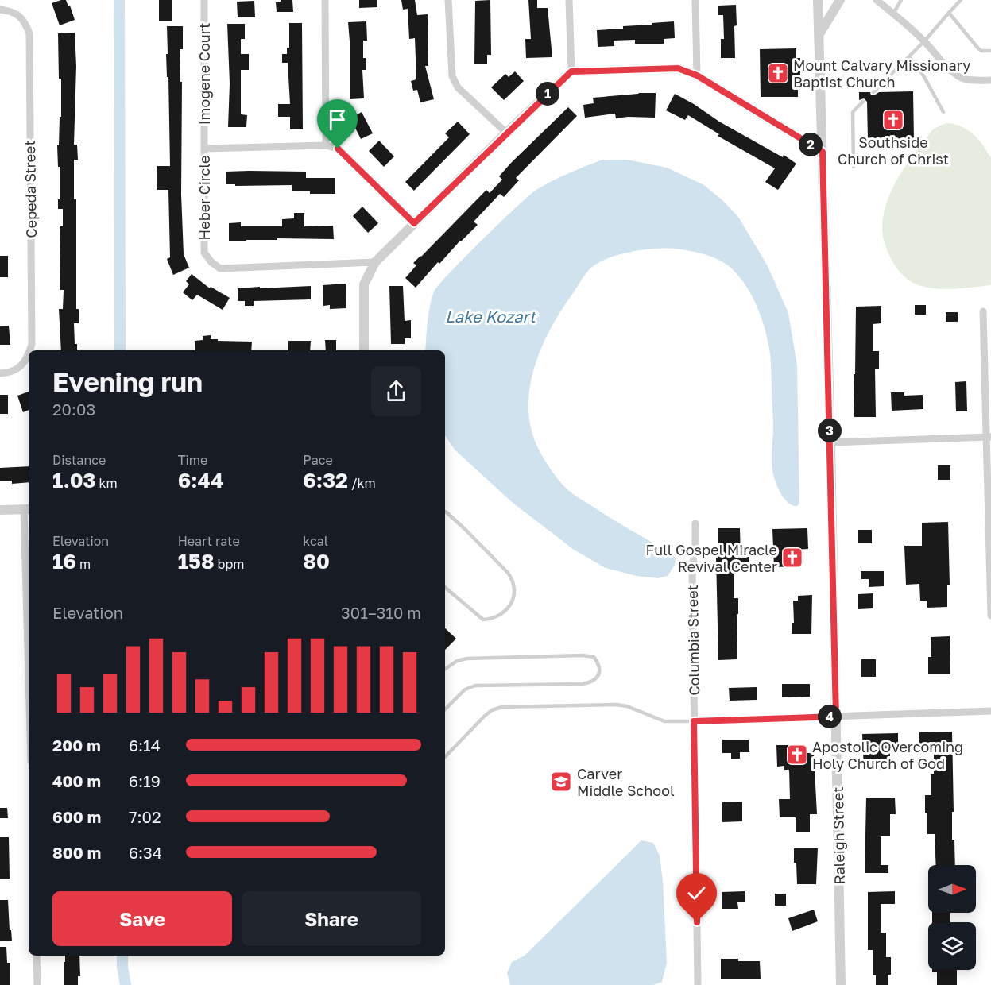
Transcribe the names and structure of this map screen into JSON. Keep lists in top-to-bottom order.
{
  "streets": {
    "street": [
      "Imogene Court",
      "Cepeda Street",
      "Heber Circle",
      "Columbia Street",
      "Raleigh Street"
    ]
  },
  "crossings": [
    ["Imogene Court", "Heber Circle"]
  ],
  "water": ["Lake Kozart"],
  "places": {
    "church": [
      "Mount Calvary Missionary Baptist Church",
      "Southside Church of Christ",
      "Full Gospel Miracle Revival Center",
      "Apostolic Overcoming Holy Church of God"
    ],
    "school or university": ["Carver Middle School"]
  },
  "north": "right",
  "page": {
    "pins": [
      "1",
      "2",
      "3",
      "4"
    ],
    "heading": ["Evening run", "20:03"],
    "stats": [
      ["Distance", "1.03 km"],
      ["Time", "6:44"],
      ["Pace", "6:32 /km"],
      ["Elevation", "16 m"],
      ["Heart rate", "158 bpm"],
      ["kcal", "80"]
    ],
    "chart": ["Elevation", "301–310 m"],
    "list": [
      {
        "name": "200 m",
        "note": "6:14"
      },
      {
        "name": "400 m",
        "note": "6:19"
      },
      {
        "name": "600 m",
        "note": "7:02"
      },
      {
        "name": "800 m",
        "note": "6:34"
      }
    ],
    "buttons": ["Save", "Share"]
  }
}
